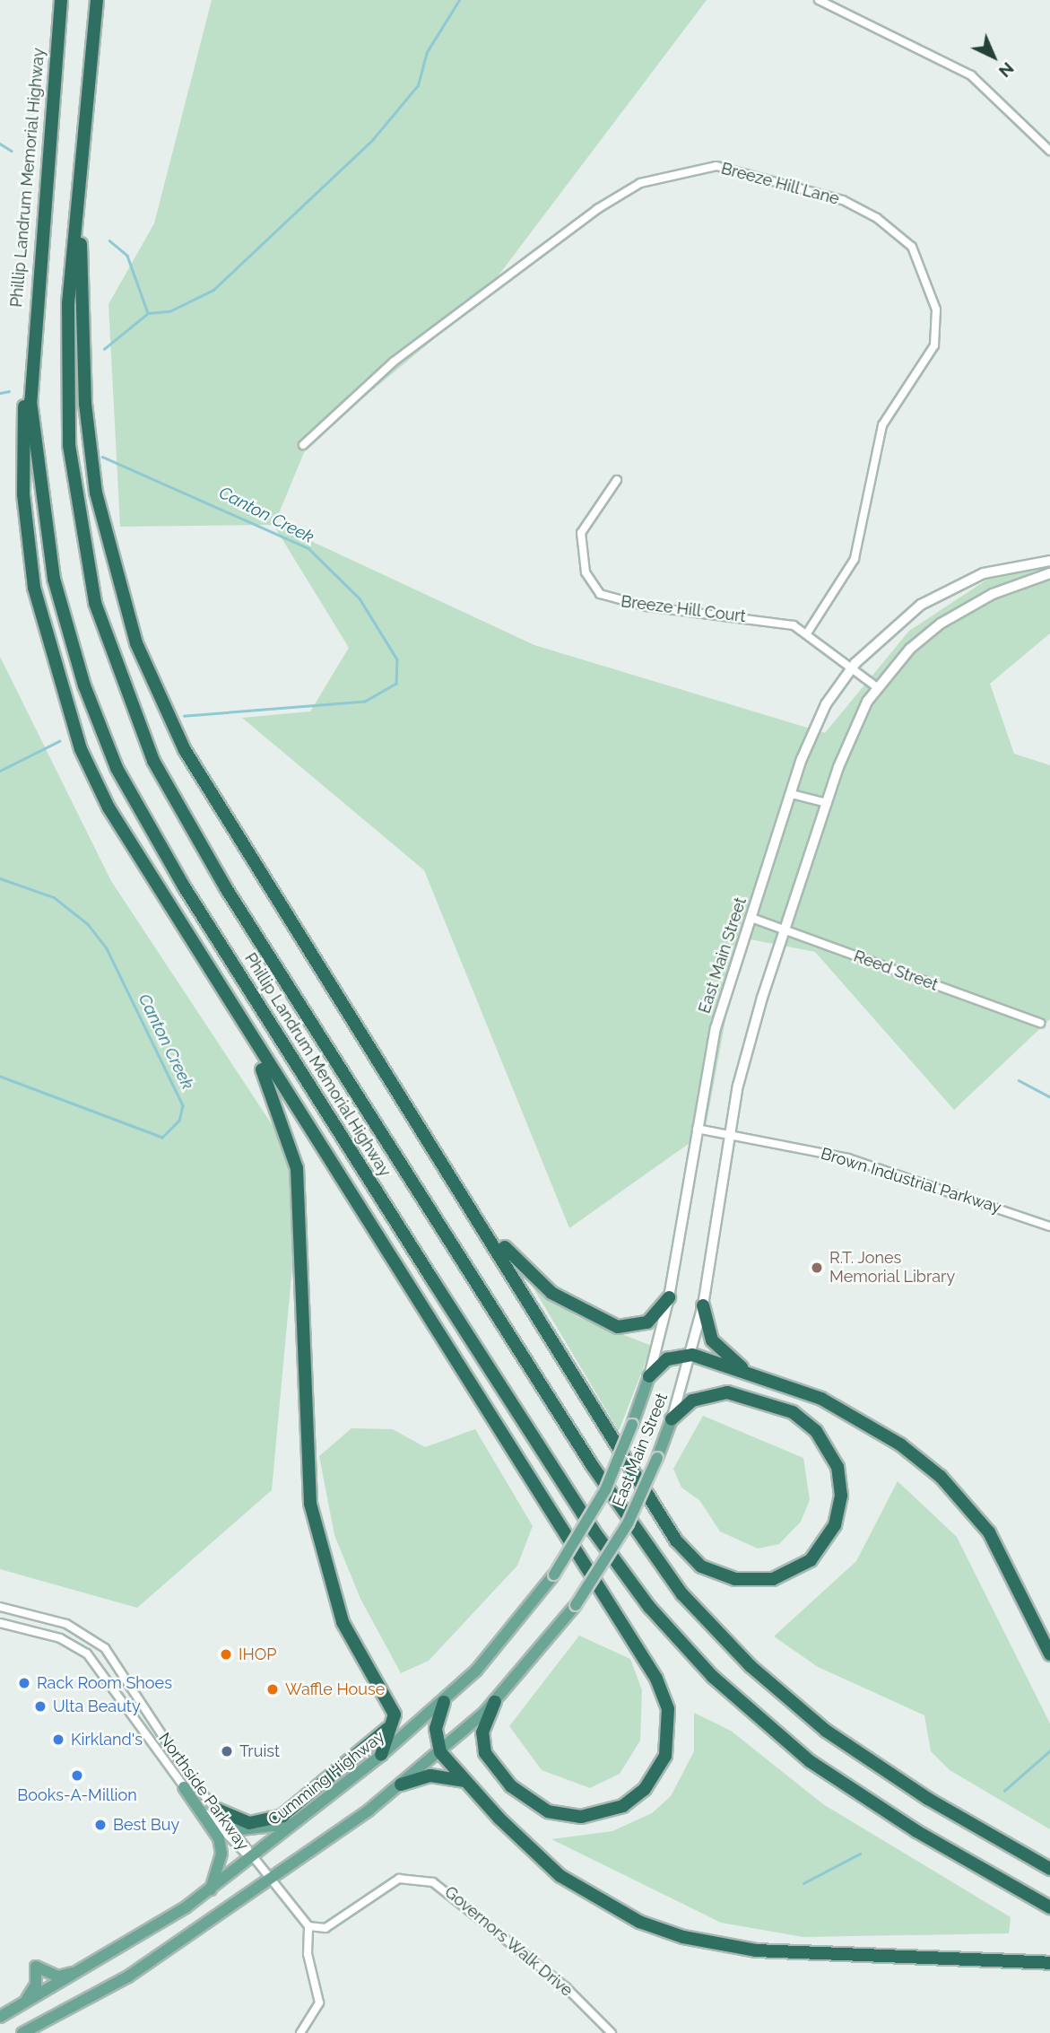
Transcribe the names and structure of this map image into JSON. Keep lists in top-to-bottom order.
{
  "streets": {
    "highway": ["Phillip Landrum Memorial Highway"],
    "main road": ["East Main Street", "Cumming Highway"],
    "street": [
      "Breeze Hill Lane",
      "Breeze Hill Court",
      "Reed Street",
      "Brown Industrial Parkway",
      "Northside Parkway",
      "Governors Walk Drive"
    ]
  },
  "crossings": [
    ["Breeze Hill Lane", "Breeze Hill Court"],
    ["Breeze Hill Court", "East Main Street"],
    ["East Main Street", "Reed Street"],
    ["East Main Street", "Brown Industrial Parkway"],
    ["East Main Street", "Cumming Highway"],
    ["Cumming Highway", "Northside Parkway"]
  ],
  "water": ["Canton Creek"],
  "places": [
    "R.T. Jones Memorial Library",
    "IHOP",
    "Rack Room Shoes",
    "Waffle House",
    "Ulta Beauty",
    "Kirkland's",
    "Truist",
    "Books-A-Million",
    "Best Buy"
  ],
  "north": "bottom right"
}
